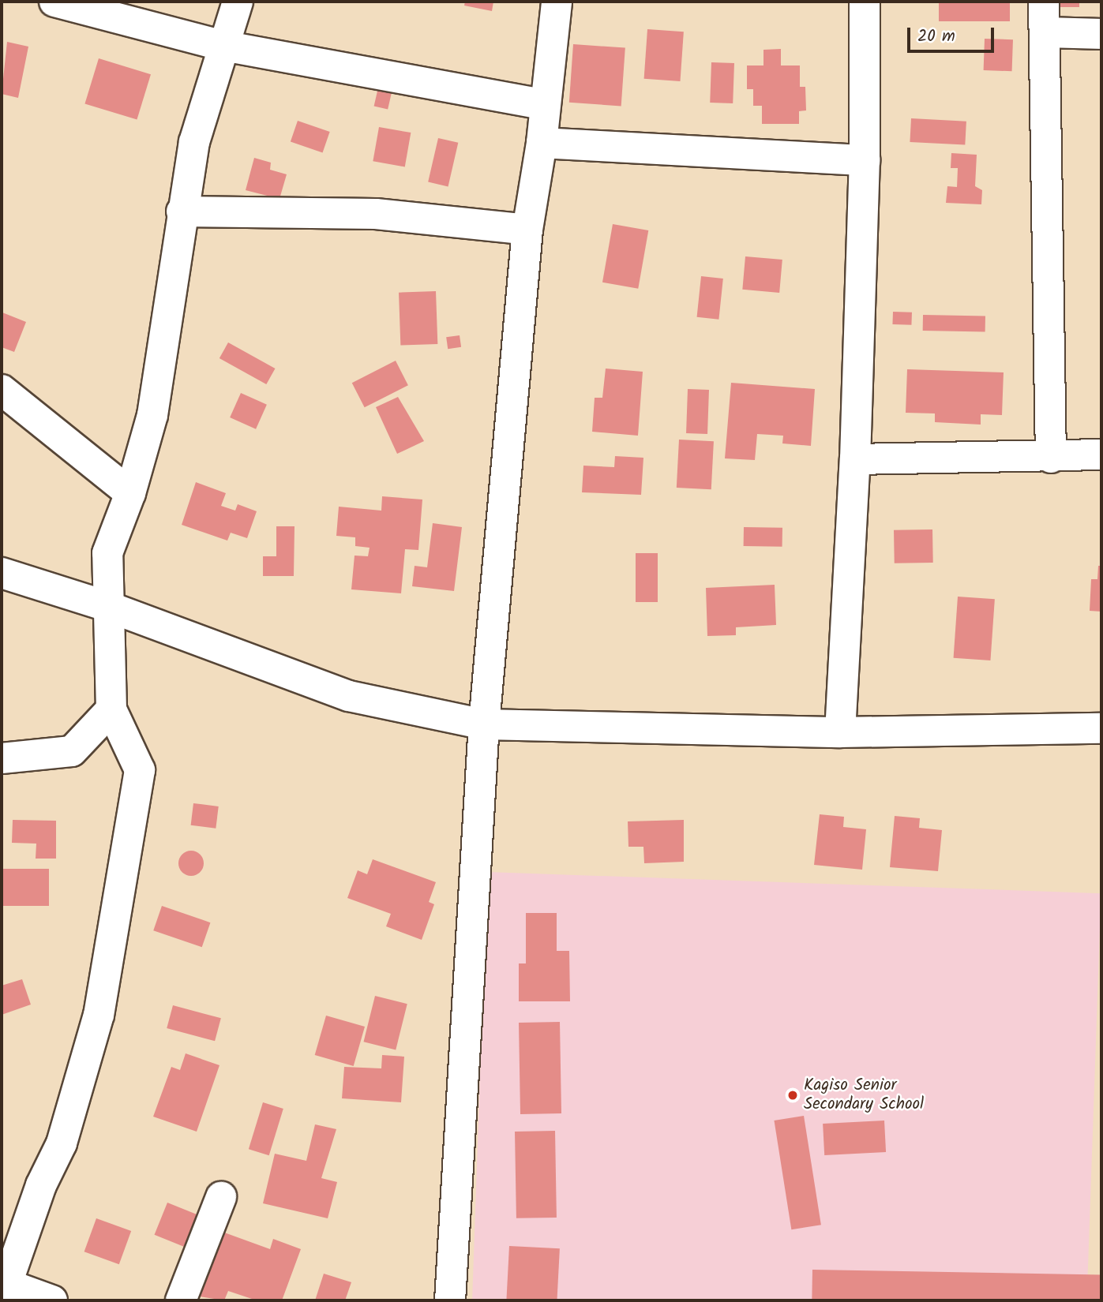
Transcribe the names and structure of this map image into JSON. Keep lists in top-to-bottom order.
{
  "places": ["Kagiso Senior Secondary School"],
  "scale_bar": "20 m"
}
